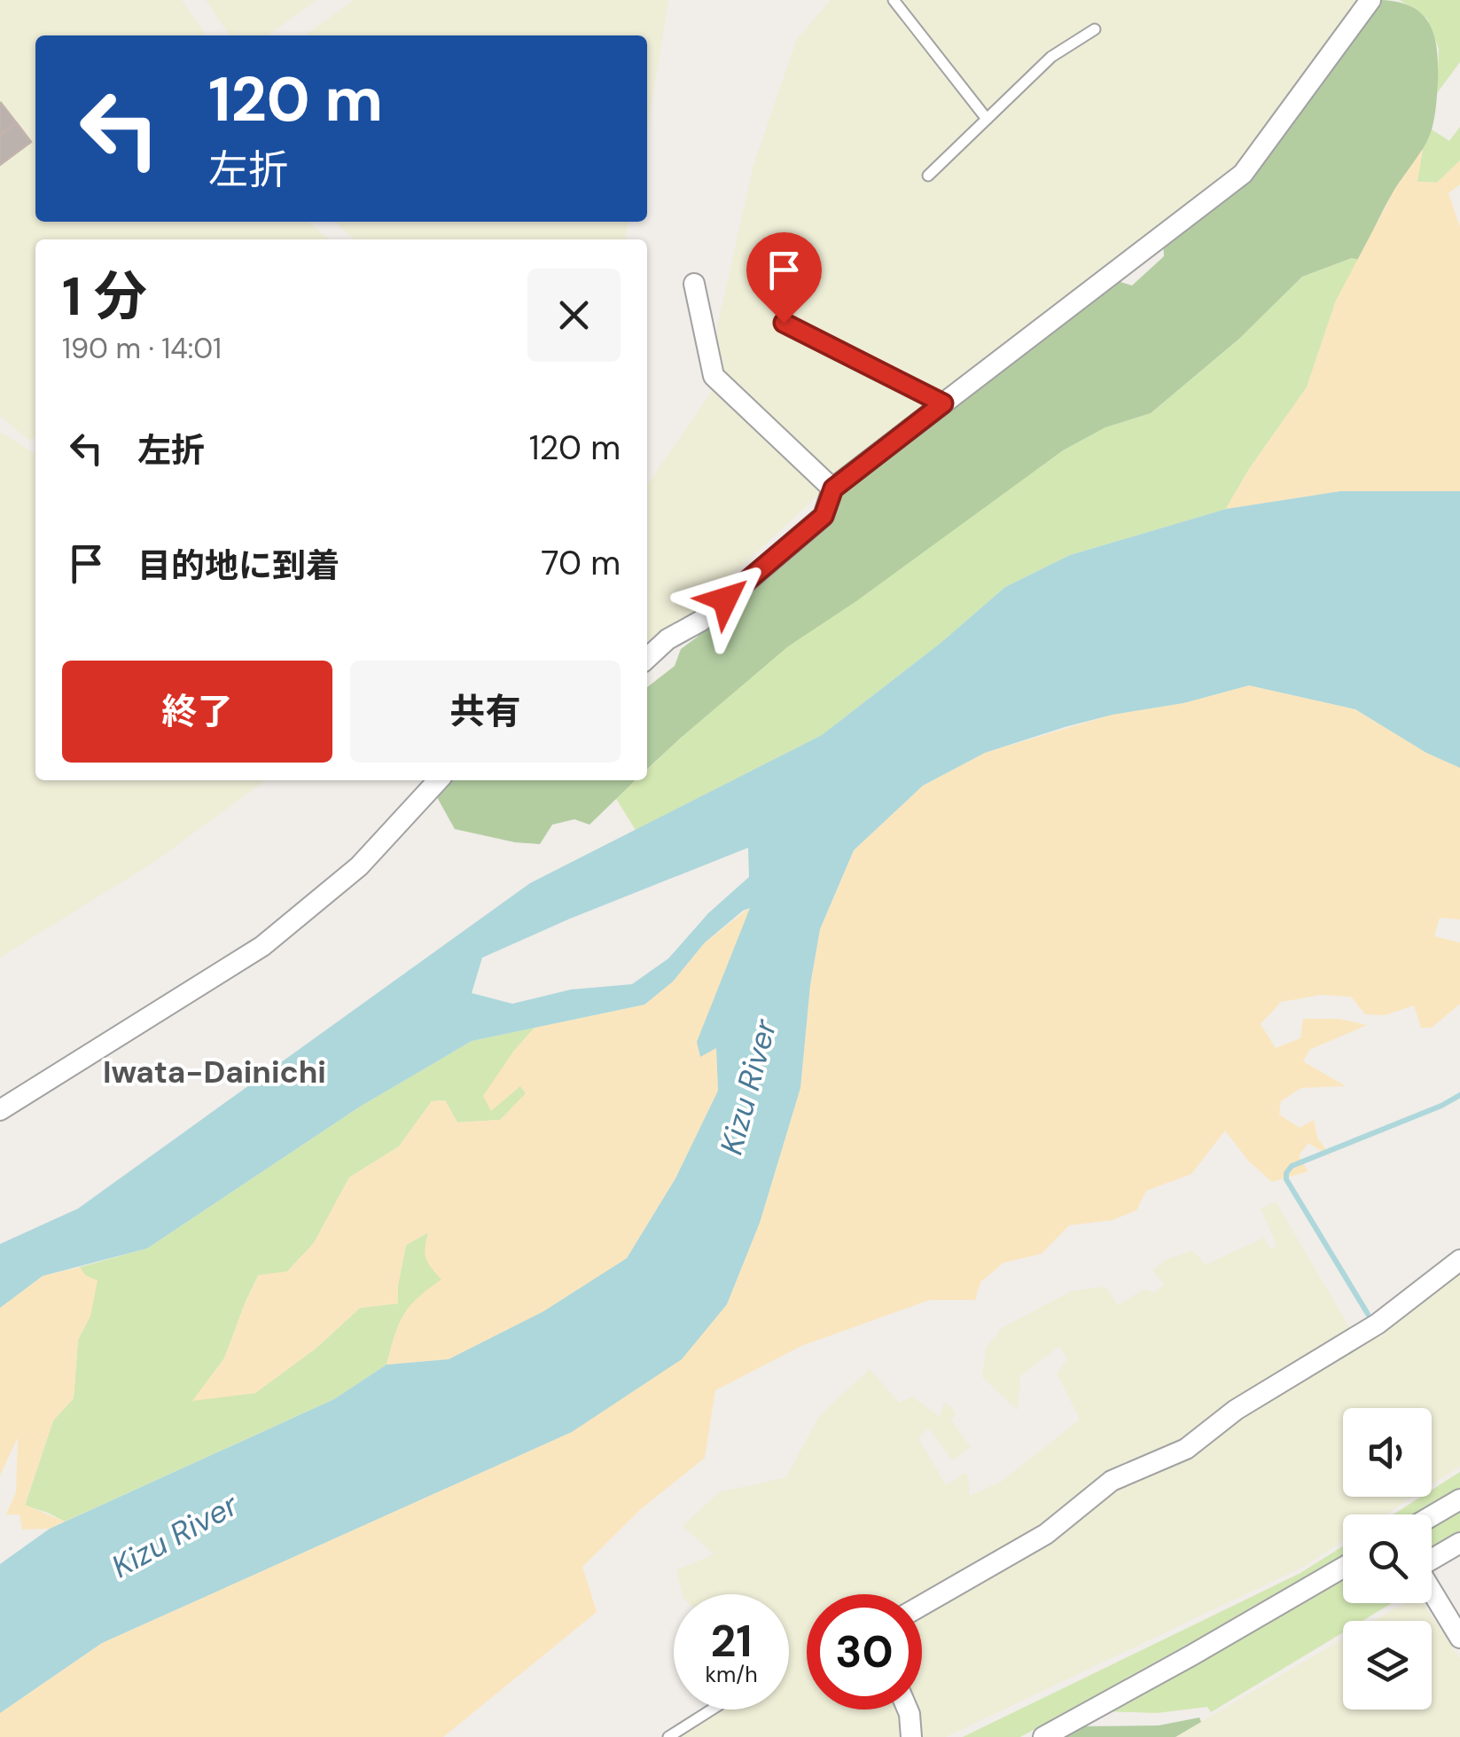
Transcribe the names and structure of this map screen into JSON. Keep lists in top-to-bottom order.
{
  "districts": ["Iwata-Dainichi"],
  "water": ["Kizu River"],
  "page": {
    "turn": ["120 m", "左折"],
    "heading": ["1 分", "190 m · 14:01"],
    "list": [
      {
        "name": "左折",
        "value": "120 m"
      },
      {
        "name": "目的地に到着",
        "value": "70 m"
      }
    ],
    "buttons": ["終了", "共有"],
    "speed": "21 km/h",
    "limit": "30"
  }
}
